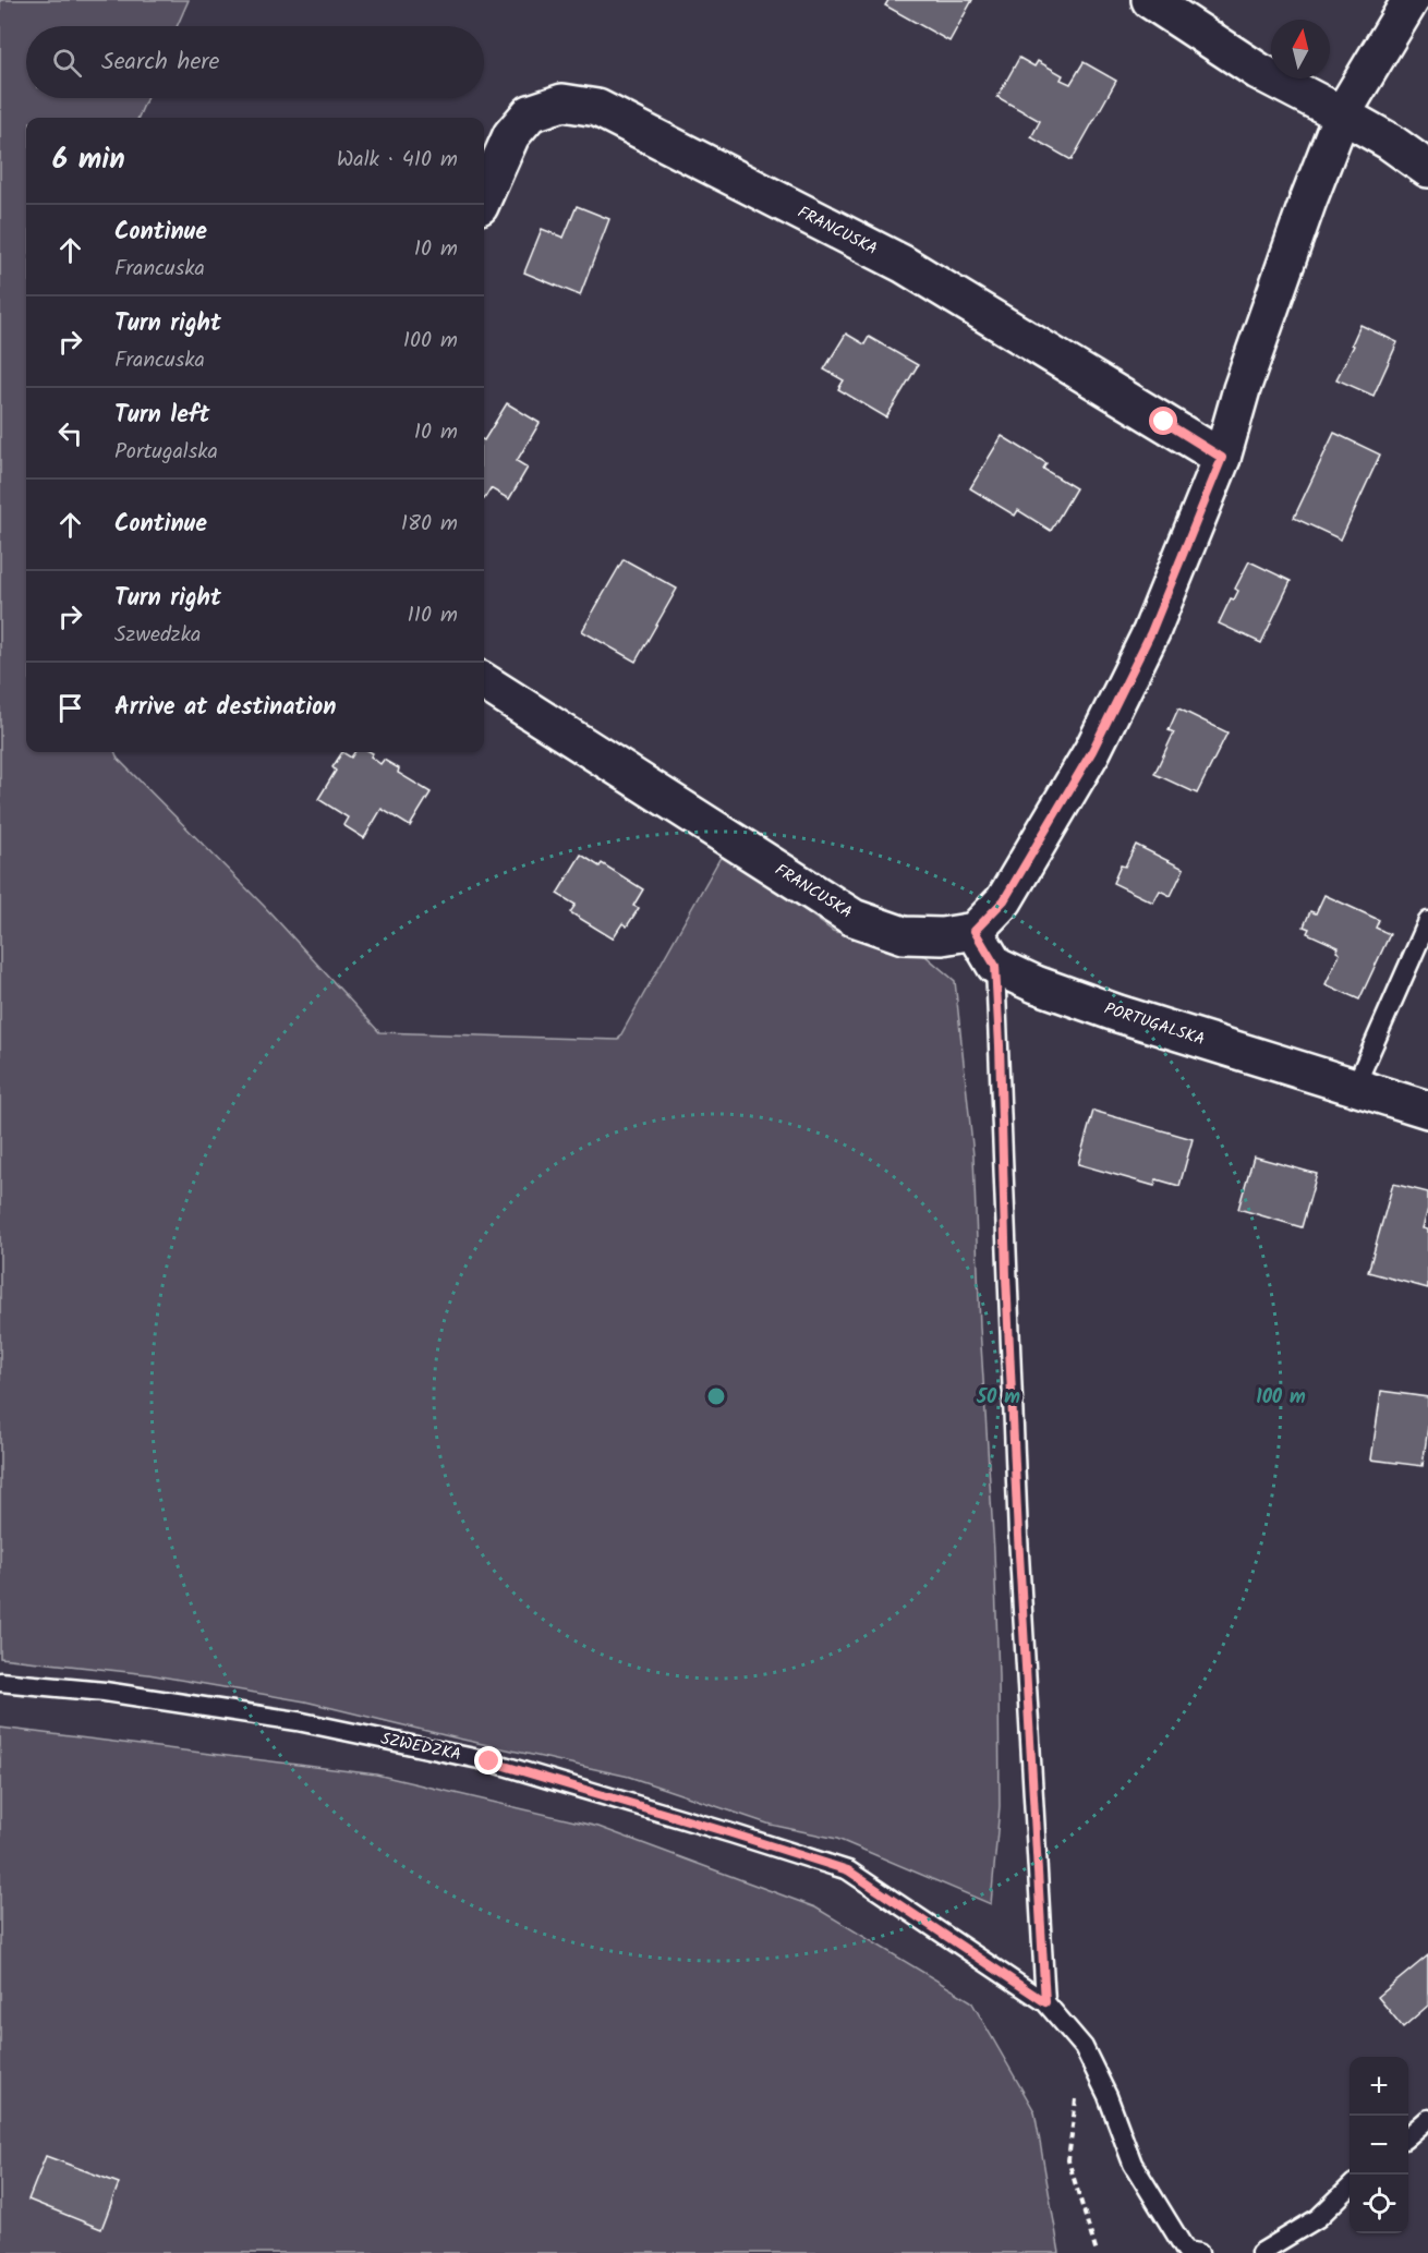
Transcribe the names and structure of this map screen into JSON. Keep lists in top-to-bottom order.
{
  "streets": {
    "street": ["FRANCUSKA", "PORTUGALSKA"],
    "lane": ["SZWEDZKA"]
  },
  "north": "top",
  "page": {
    "search": "Search here",
    "heading": ["6 min", "Walk · 410 m"],
    "list": [
      ["Continue", "Francuska", "10 m"],
      ["Turn right", "Francuska", "100 m"],
      ["Turn left", "Portugalska", "10 m"],
      ["Continue", "180 m"],
      ["Turn right", "Szwedzka", "110 m"],
      "Arrive at destination"
    ],
    "map_buttons": ["+", "−"]
  },
  "rings": ["50 m", "100 m"]
}
